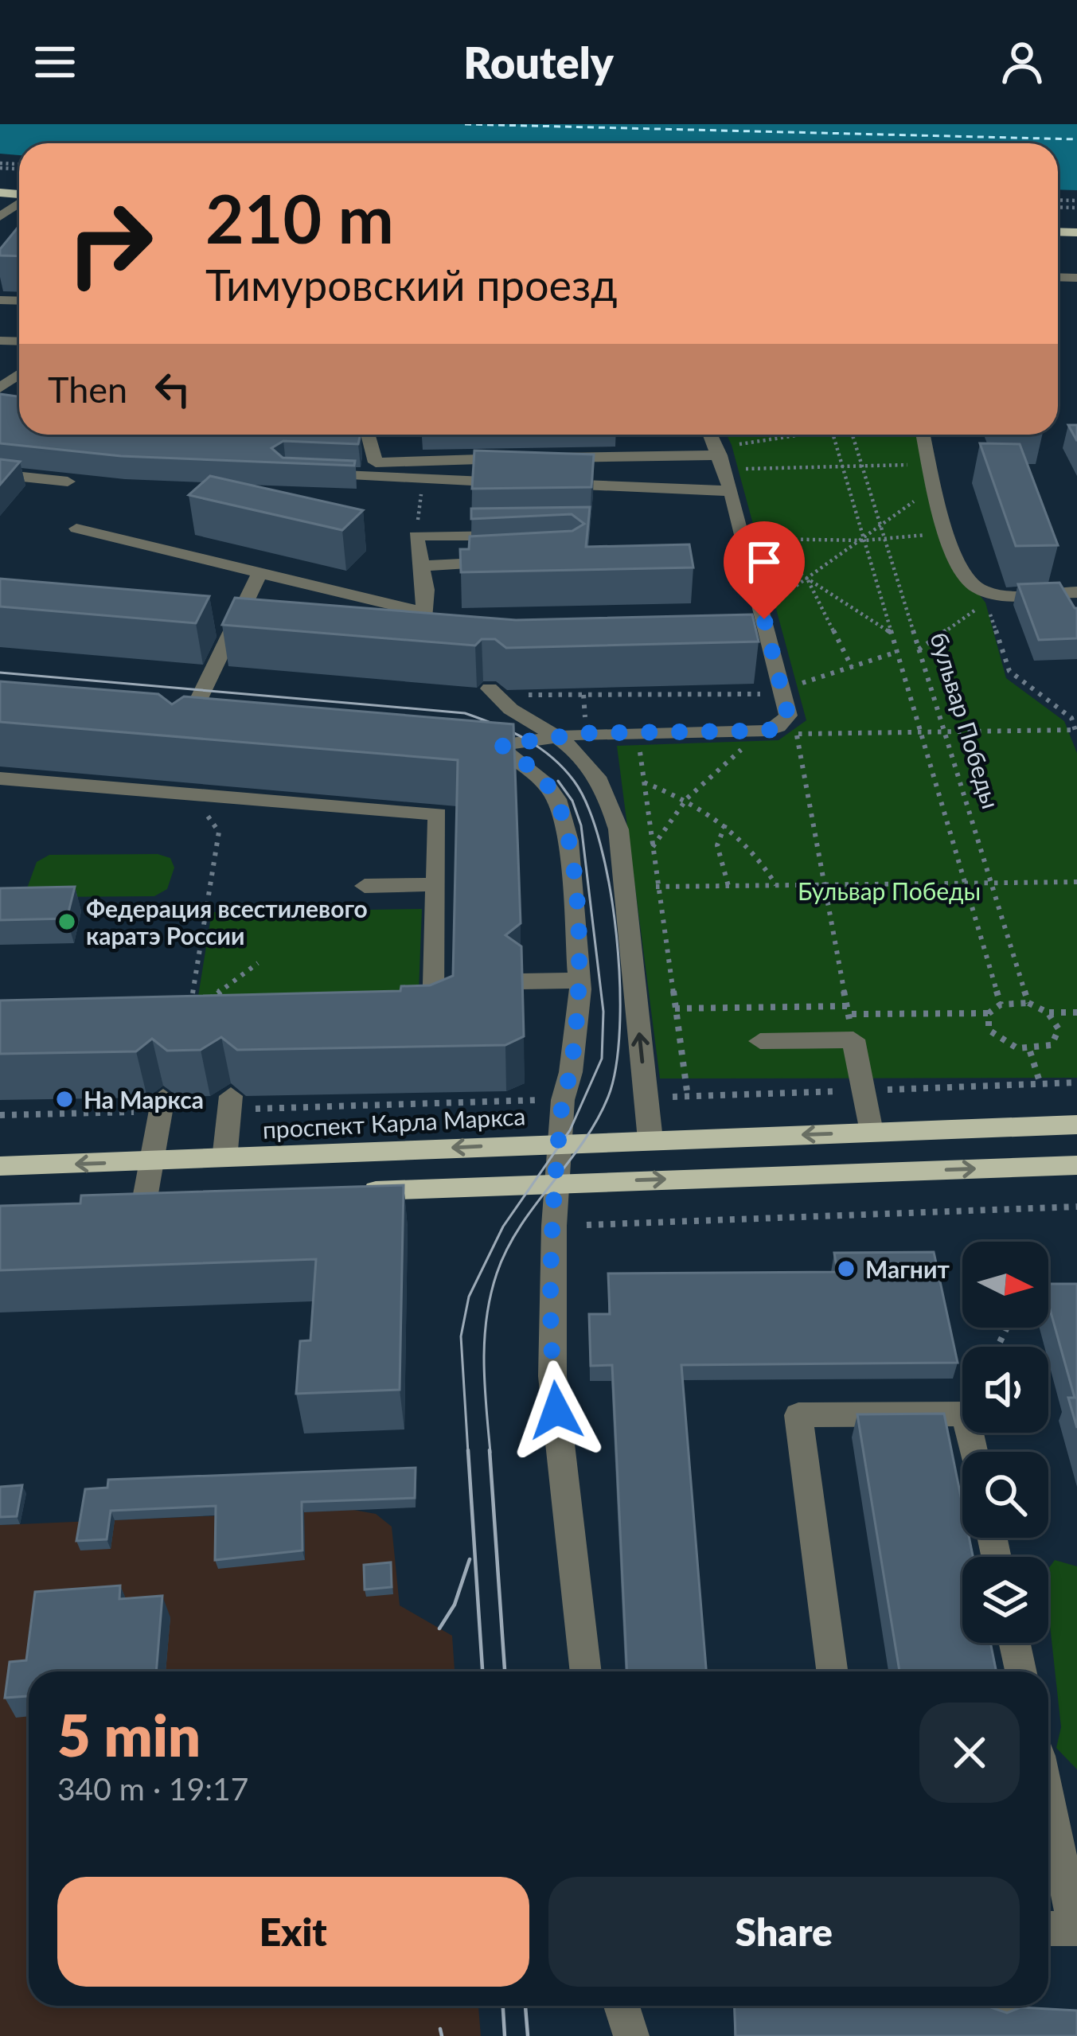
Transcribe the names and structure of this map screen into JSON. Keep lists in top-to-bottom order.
{
  "streets": {
    "main road": ["проспект Карла Маркса"],
    "path": ["бульвар Победы"]
  },
  "parks": ["Бульвар Победы"],
  "places": ["Федерация всестилевого каратэ России", "На Маркса", "Магнит"],
  "north": "right",
  "page": {
    "header": "Routely",
    "turn": ["210 m", "Тимуровский проезд"],
    "then": "Then",
    "heading": ["5 min", "340 m · 19:17"],
    "buttons": ["Exit", "Share"]
  }
}
